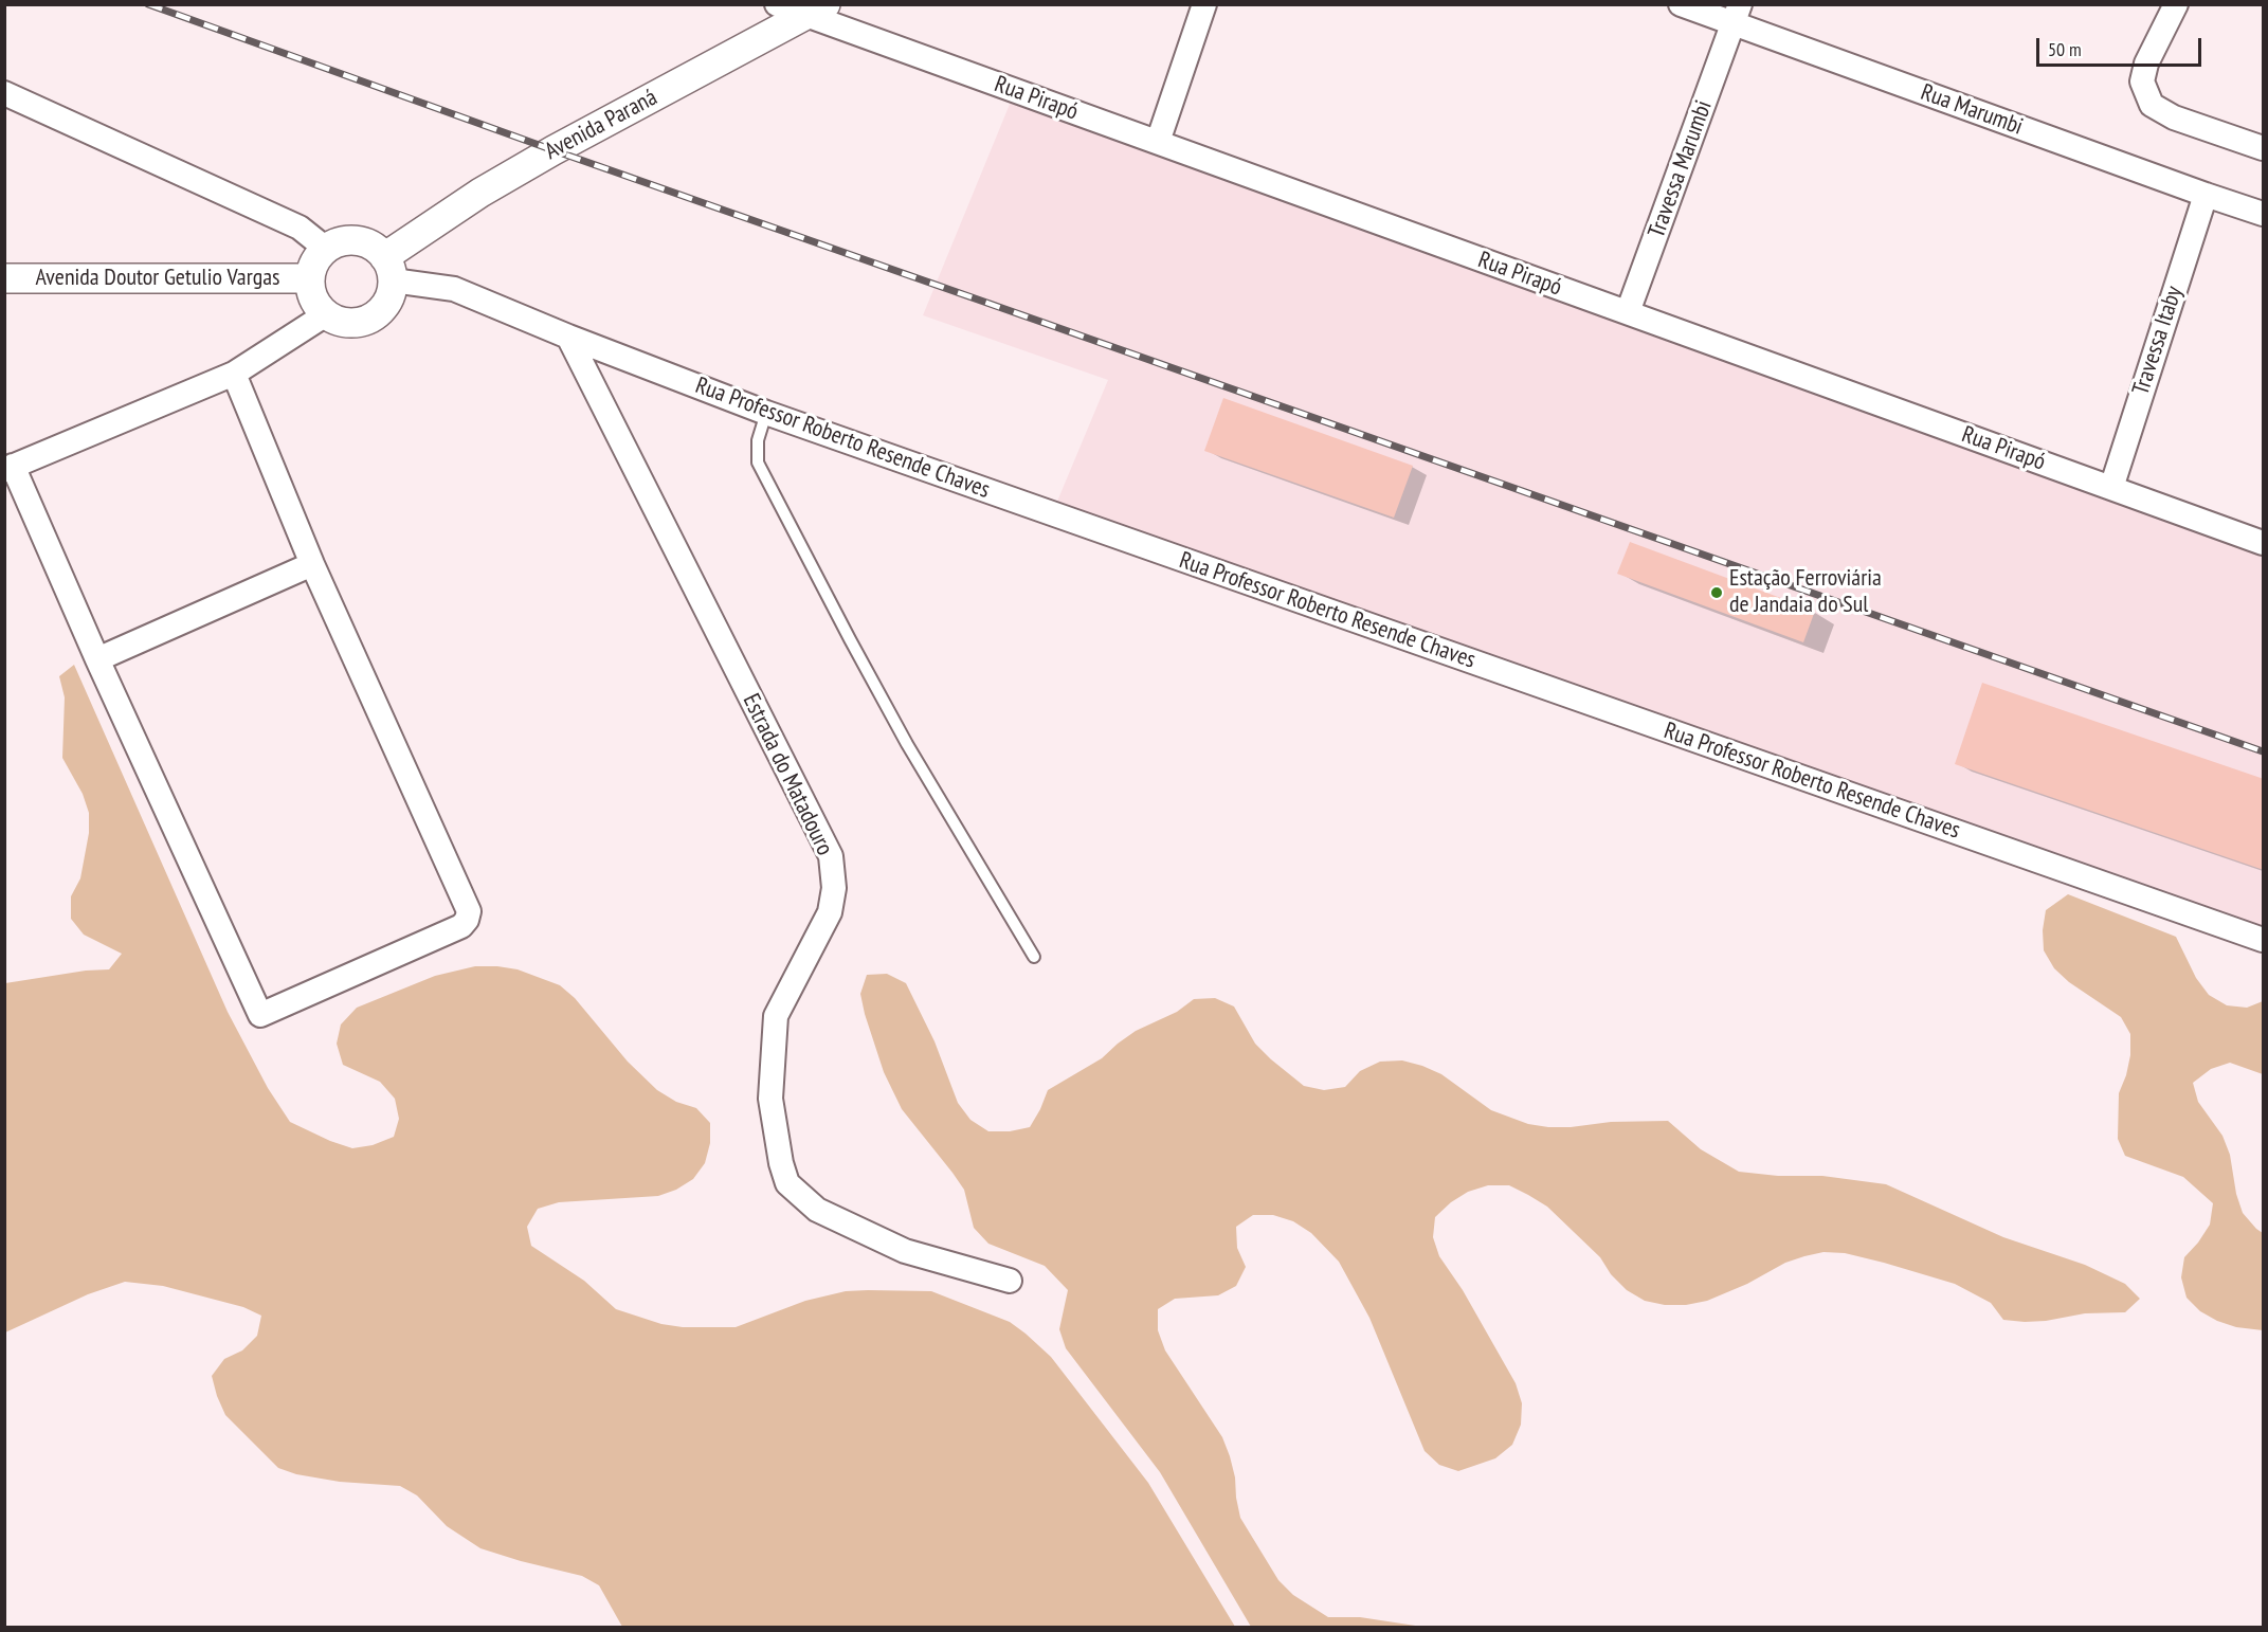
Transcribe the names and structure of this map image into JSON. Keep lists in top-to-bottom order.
{
  "streets": {
    "street": [
      "Rua Pirapó",
      "Rua Marumbi",
      "Avenida Paraná",
      "Travessa Marumbi",
      "Avenida Doutor Getulio Vargas",
      "Travessa Itaby",
      "Rua Professor Roberto Resende Chaves",
      "Estrada do Matadouro"
    ]
  },
  "crossings": [
    ["Rua Pirapó", "Avenida Paraná"],
    ["Rua Pirapó", "Travessa Marumbi"],
    ["Rua Pirapó", "Travessa Itaby"],
    ["Rua Marumbi", "Travessa Marumbi"],
    ["Rua Marumbi", "Travessa Itaby"],
    ["Avenida Paraná", "Avenida Doutor Getulio Vargas"],
    ["Avenida Paraná", "Rua Professor Roberto Resende Chaves"],
    ["Avenida Doutor Getulio Vargas", "Rua Professor Roberto Resende Chaves"],
    ["Rua Professor Roberto Resende Chaves", "Estrada do Matadouro"]
  ],
  "places": ["Estação Ferroviária de Jandaia do Sul"],
  "scale_bar": "50 m"
}
